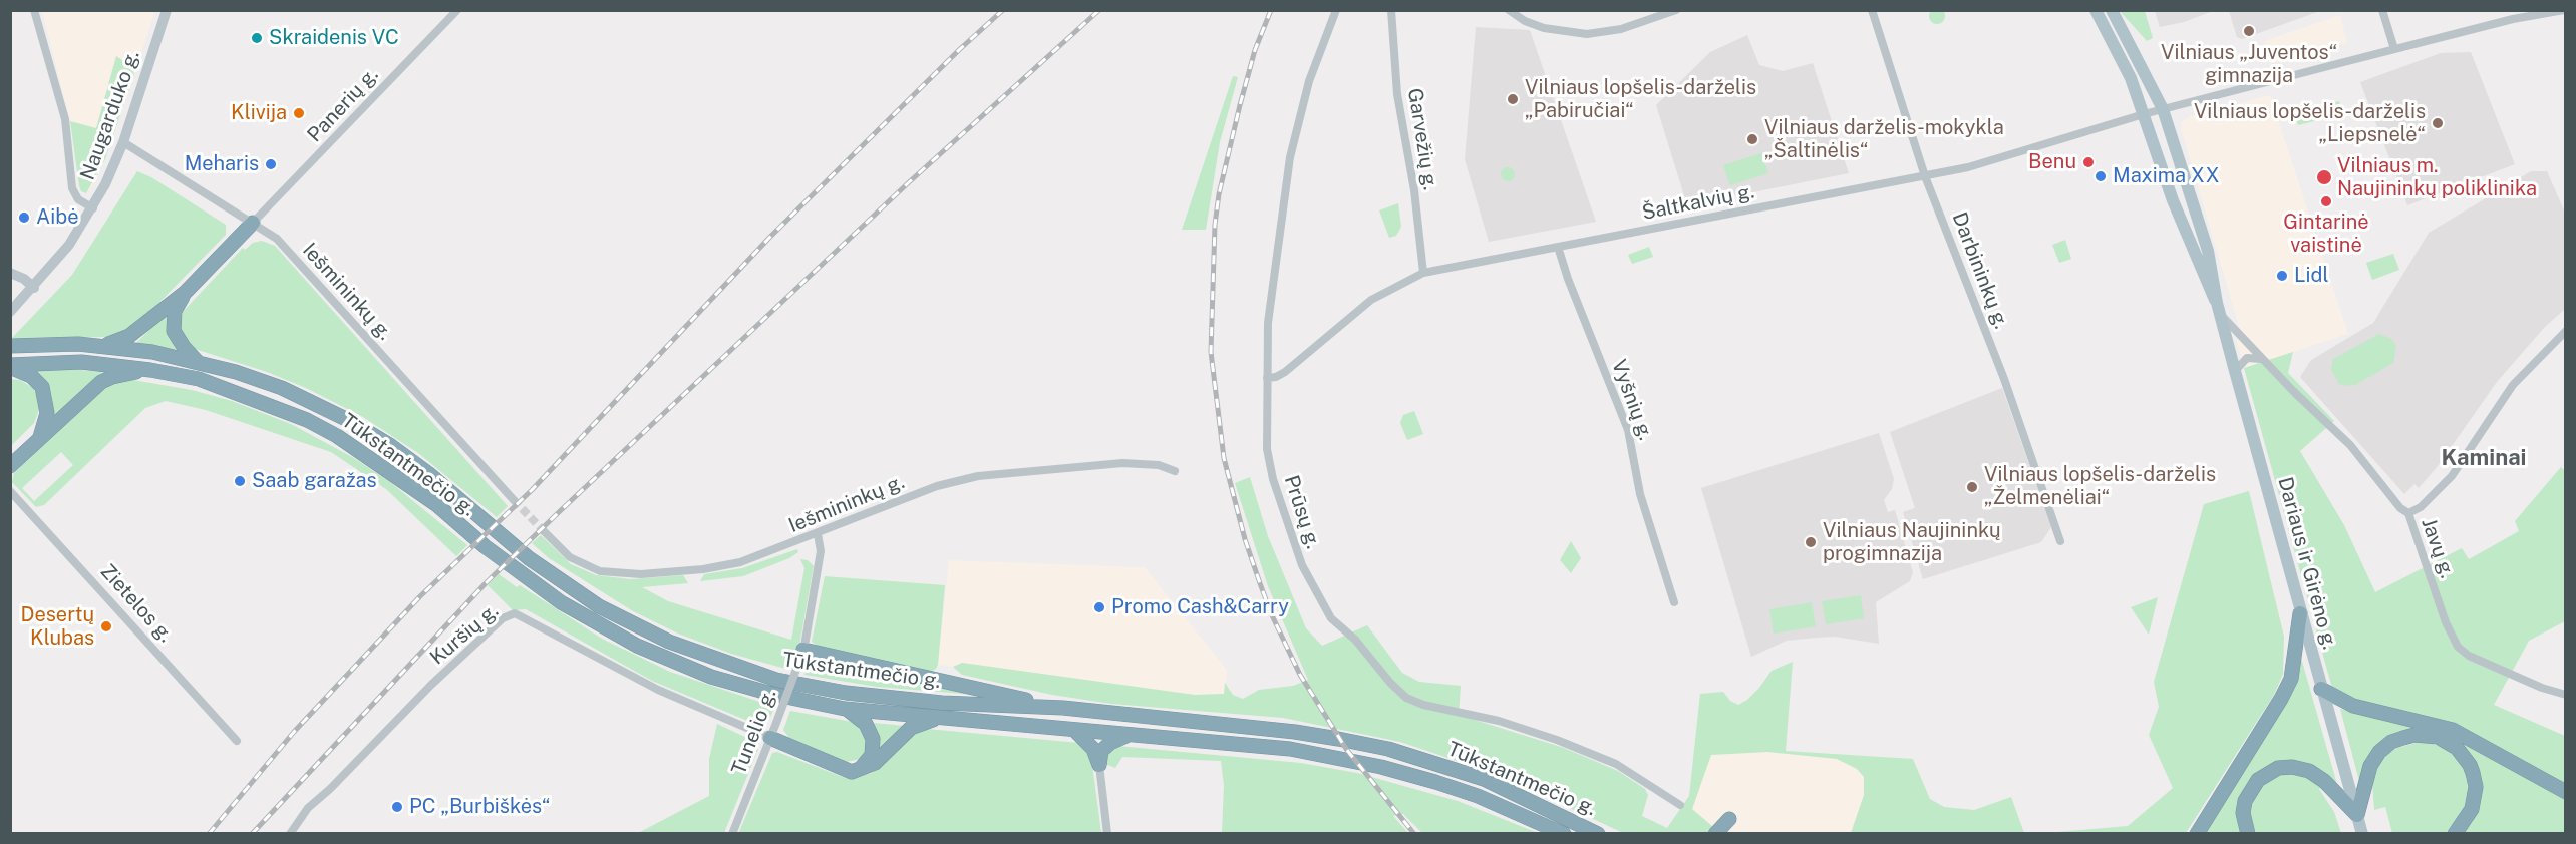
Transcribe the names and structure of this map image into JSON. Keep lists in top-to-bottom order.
{
  "streets": {
    "highway": ["Tūkstantmečio g."],
    "main road": ["Naugarduko g.", "Dariaus ir Girėno g."],
    "street": [
      "Panerių g.",
      "Garvežių g.",
      "Šaltkalvių g.",
      "Darbininkų g.",
      "Iešmininkų g.",
      "Vyšnių g.",
      "Prūsų g.",
      "Javų g.",
      "Zietelos g.",
      "Kuršių g.",
      "Tunelio g."
    ]
  },
  "crossings": [
    ["Panerių g.", "Iešmininkų g."],
    ["Naugarduko g.", "Iešmininkų g."],
    ["Garvežių g.", "Šaltkalvių g."],
    ["Šaltkalvių g.", "Darbininkų g."],
    ["Šaltkalvių g.", "Vyšnių g."],
    ["Šaltkalvių g.", "Prūsų g."],
    ["Šaltkalvių g.", "Dariaus ir Girėno g."],
    ["Iešmininkų g.", "Tunelio g."],
    ["Javų g.", "Dariaus ir Girėno g."],
    ["Kuršių g.", "Tunelio g."]
  ],
  "districts": ["Kaminai"],
  "places": [
    "Vilniaus „Juventos“ gimnazija",
    "Skraidenis VC",
    "Vilniaus lopšelis-darželis „Pabiručiai“",
    "Klivija",
    "Vilniaus lopšelis-darželis „Liepsnelė“",
    "Vilniaus darželis-mokykla „Šaltinėlis“",
    "Benu",
    "Meharis",
    "Maxima XX",
    "Vilniaus m. Naujininkų poliklinika",
    "Gintarinė vaistinė",
    "Aibė",
    "Lidl",
    "Saab garažas",
    "Vilniaus lopšelis-darželis „Želmenėliai“",
    "Vilniaus Naujininkų progimnazija",
    "Promo Cash&Carry",
    "Desertų Klubas",
    "PC „Burbiškės“"
  ]
}
